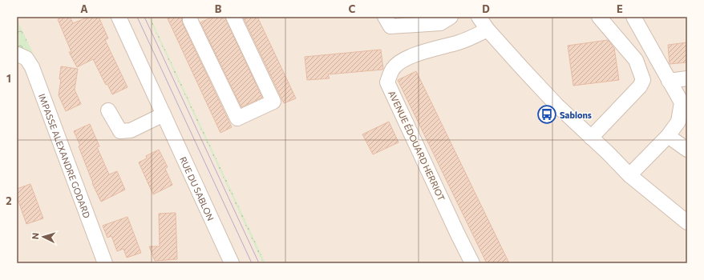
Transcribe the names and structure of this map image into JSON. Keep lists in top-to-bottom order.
{
  "streets": {
    "street": ["AVENUE ÉDOUARD HERRIOT", "IMPASSE ALEXANDRE GODARD", "RUE DU SABLON"]
  },
  "places": {
    "bus stop": ["Sablons"]
  },
  "north": "left",
  "grid": {
    "columns": [
      "A",
      "B",
      "C",
      "D",
      "E"
    ],
    "rows": ["1", "2"]
  }
}
